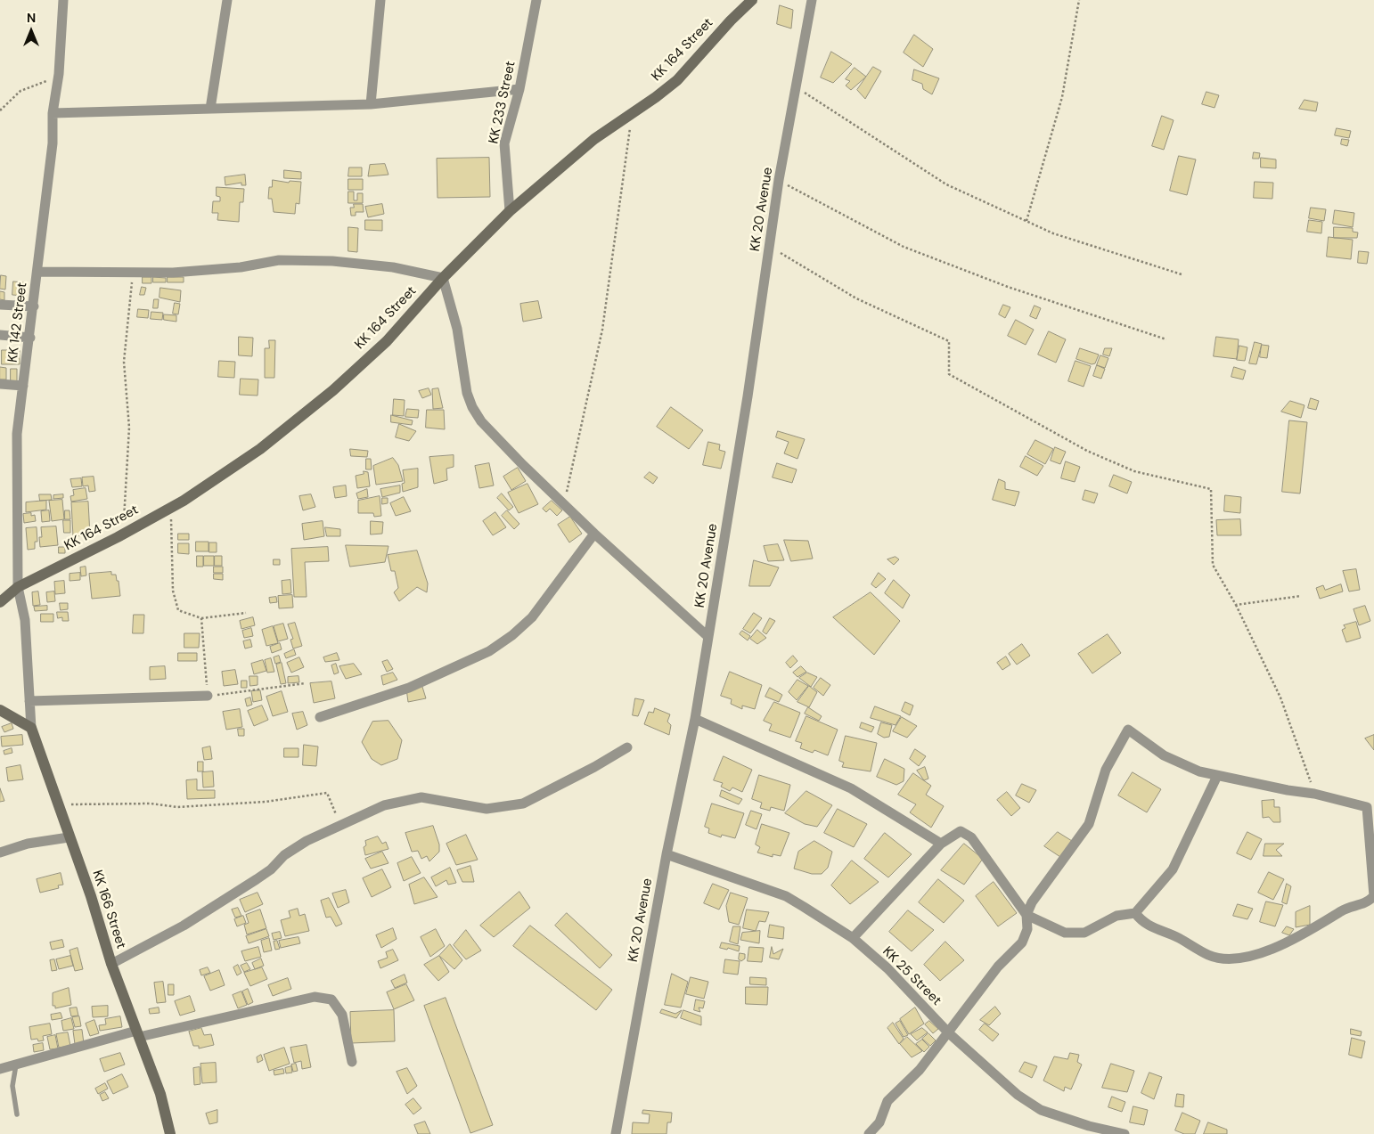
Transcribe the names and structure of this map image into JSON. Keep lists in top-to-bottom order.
{
  "streets": {
    "main road": ["KK 164 Street", "KK 166 Street"],
    "street": [
      "KK 233 Street",
      "KK 20 Avenue",
      "KK 142 Street",
      "KK 25 Street"
    ]
  },
  "crossings": [
    ["KK 164 Street", "KK 233 Street"],
    ["KK 164 Street", "KK 142 Street"],
    ["KK 20 Avenue", "KK 25 Street"],
    ["KK 142 Street", "KK 166 Street"]
  ],
  "north": "top"
}
